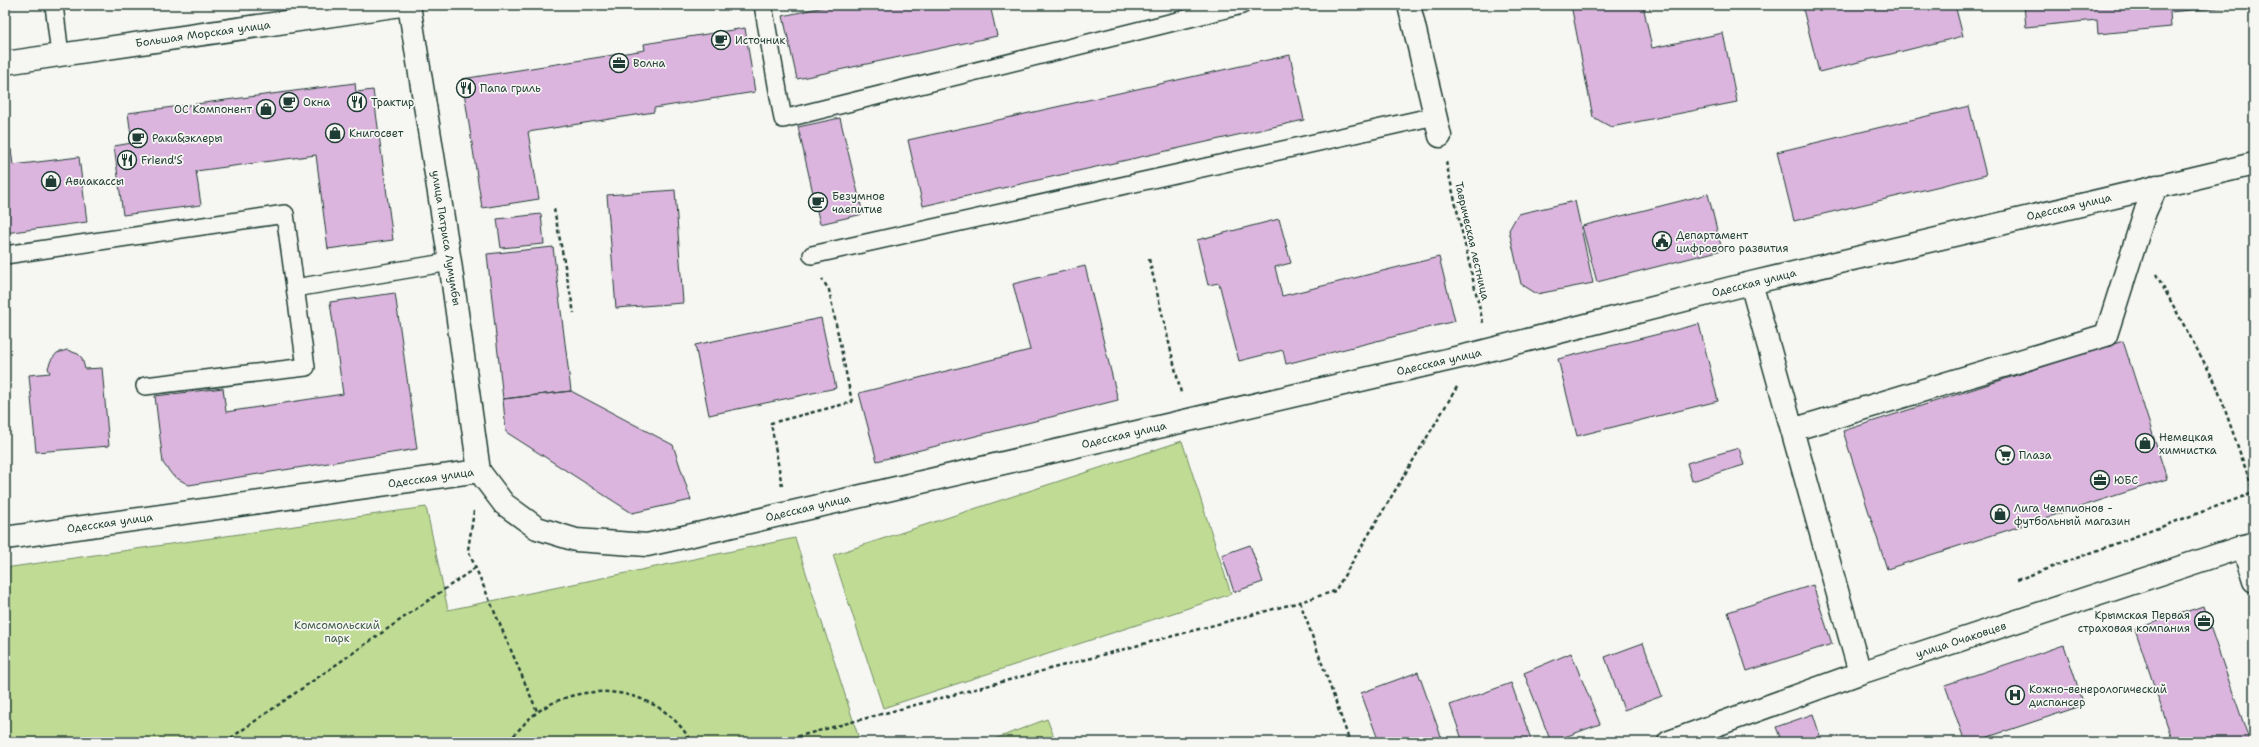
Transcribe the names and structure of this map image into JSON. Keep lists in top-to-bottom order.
{
  "streets": {
    "street": [
      "Большая Морская улица",
      "Одесская улица",
      "улица Патриса Лумумбы",
      "улица Очаковцев"
    ],
    "path": ["Таврическая лестница"]
  },
  "crossings": [
    ["Одесская улица", "улица Патриса Лумумбы"],
    ["Одесская улица", "Таврическая лестница"]
  ],
  "parks": ["Комсомольский парк"],
  "places": {
    "cafe": [
      "Источник",
      "Окна",
      "Раки&эклеры",
      "Безумное чаепитие"
    ],
    "office": ["Волна", "ЮБС", "Крымская Первая страховая компания"],
    "restaurant": ["Папа гриль", "Трактир", "Friend'S"],
    "shop": [
      "ОС Компонент",
      "Книгосвет",
      "Авиакассы",
      "Немецкая химчистка",
      "Лига Чемпионов - футбольный магазин"
    ],
    "public building": ["Департамент цифрового развития"],
    "supermarket": ["Плаза"],
    "hospital": ["Кожно-венерологический диспансер"]
  }
}
